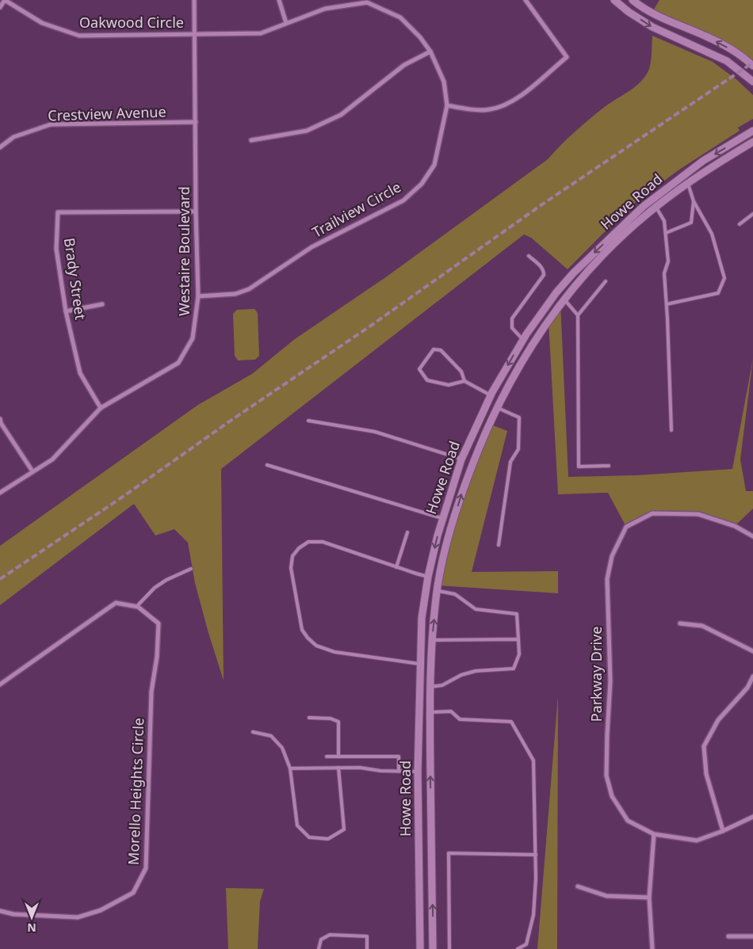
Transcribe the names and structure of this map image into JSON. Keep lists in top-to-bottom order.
{
  "streets": {
    "street": [
      "Oakwood Circle",
      "Crestview Avenue",
      "Howe Road",
      "Trailview Circle",
      "Westaire Boulevard",
      "Brady Street",
      "Parkway Drive",
      "Morello Heights Circle"
    ]
  },
  "crossings": [
    ["Oakwood Circle", "Trailview Circle"],
    ["Oakwood Circle", "Westaire Boulevard"],
    ["Crestview Avenue", "Westaire Boulevard"],
    ["Trailview Circle", "Westaire Boulevard"],
    ["Westaire Boulevard", "Brady Street"]
  ],
  "north": "bottom"
}
